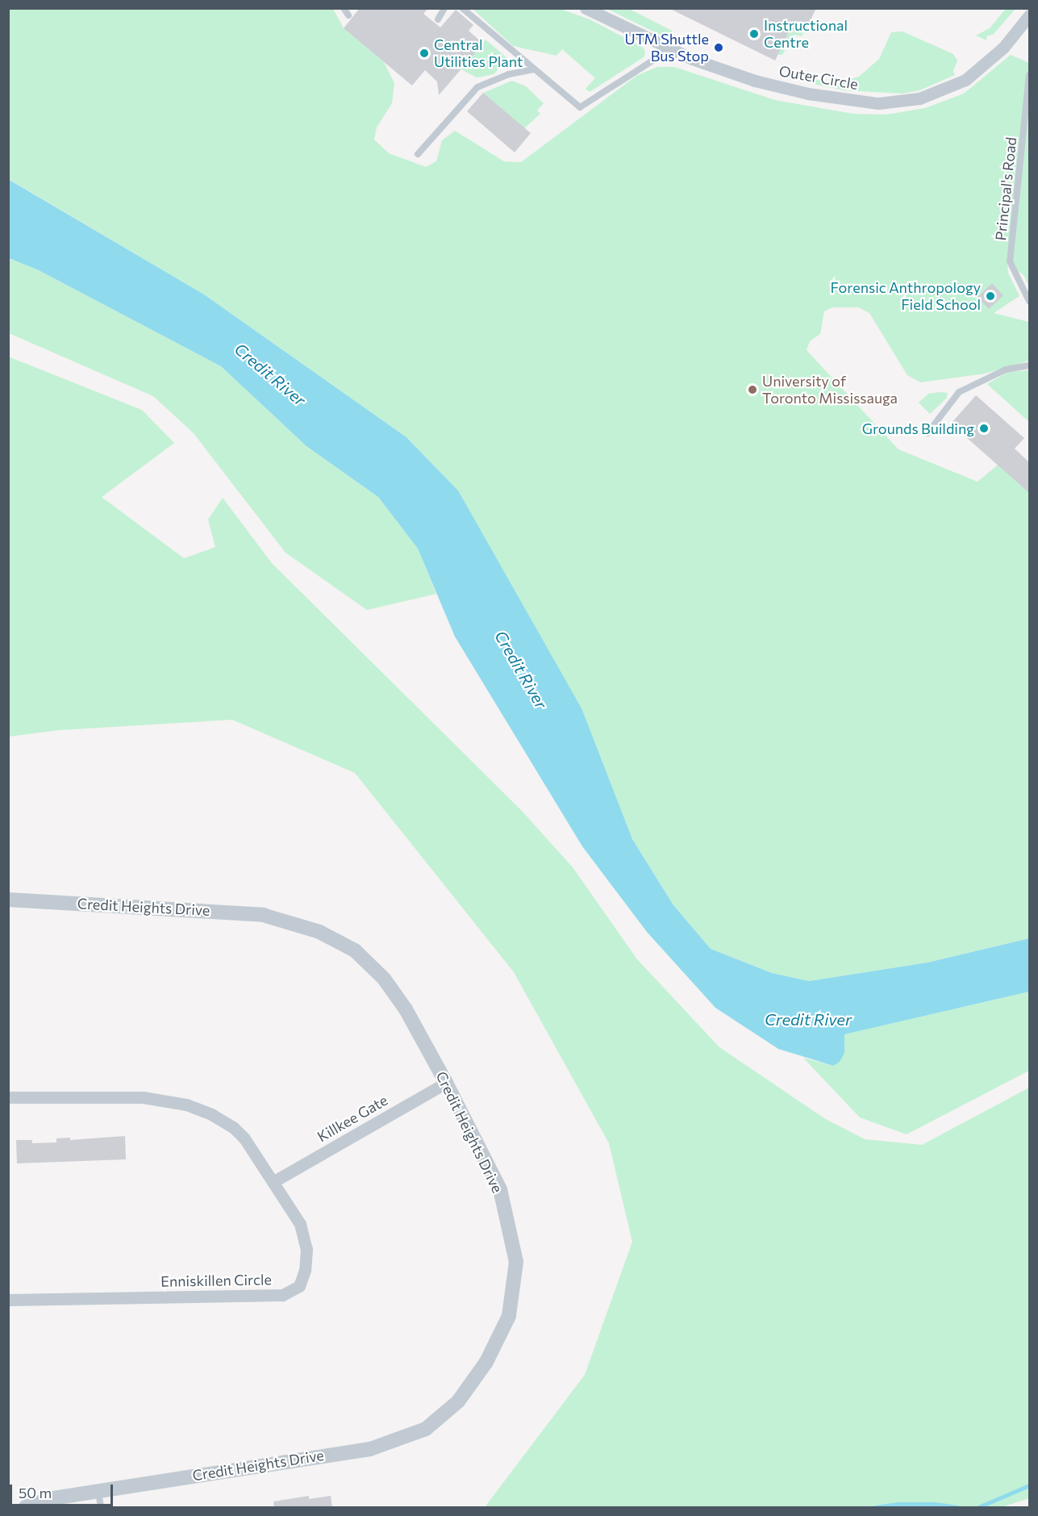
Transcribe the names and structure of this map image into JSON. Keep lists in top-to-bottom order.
{
  "streets": {
    "street": [
      "Outer Circle",
      "Credit Heights Drive",
      "Killkee Gate",
      "Enniskillen Circle"
    ],
    "lane": ["Principal's Road"]
  },
  "crossings": [
    ["Credit Heights Drive", "Killkee Gate"],
    ["Killkee Gate", "Enniskillen Circle"]
  ],
  "water": ["Credit River"],
  "places": [
    "Instructional Centre",
    "UTM Shuttle Bus Stop",
    "Central Utilities Plant",
    "Forensic Anthropology Field School",
    "University of Toronto Mississauga",
    "Grounds Building"
  ],
  "scale_bar": "50 m"
}
